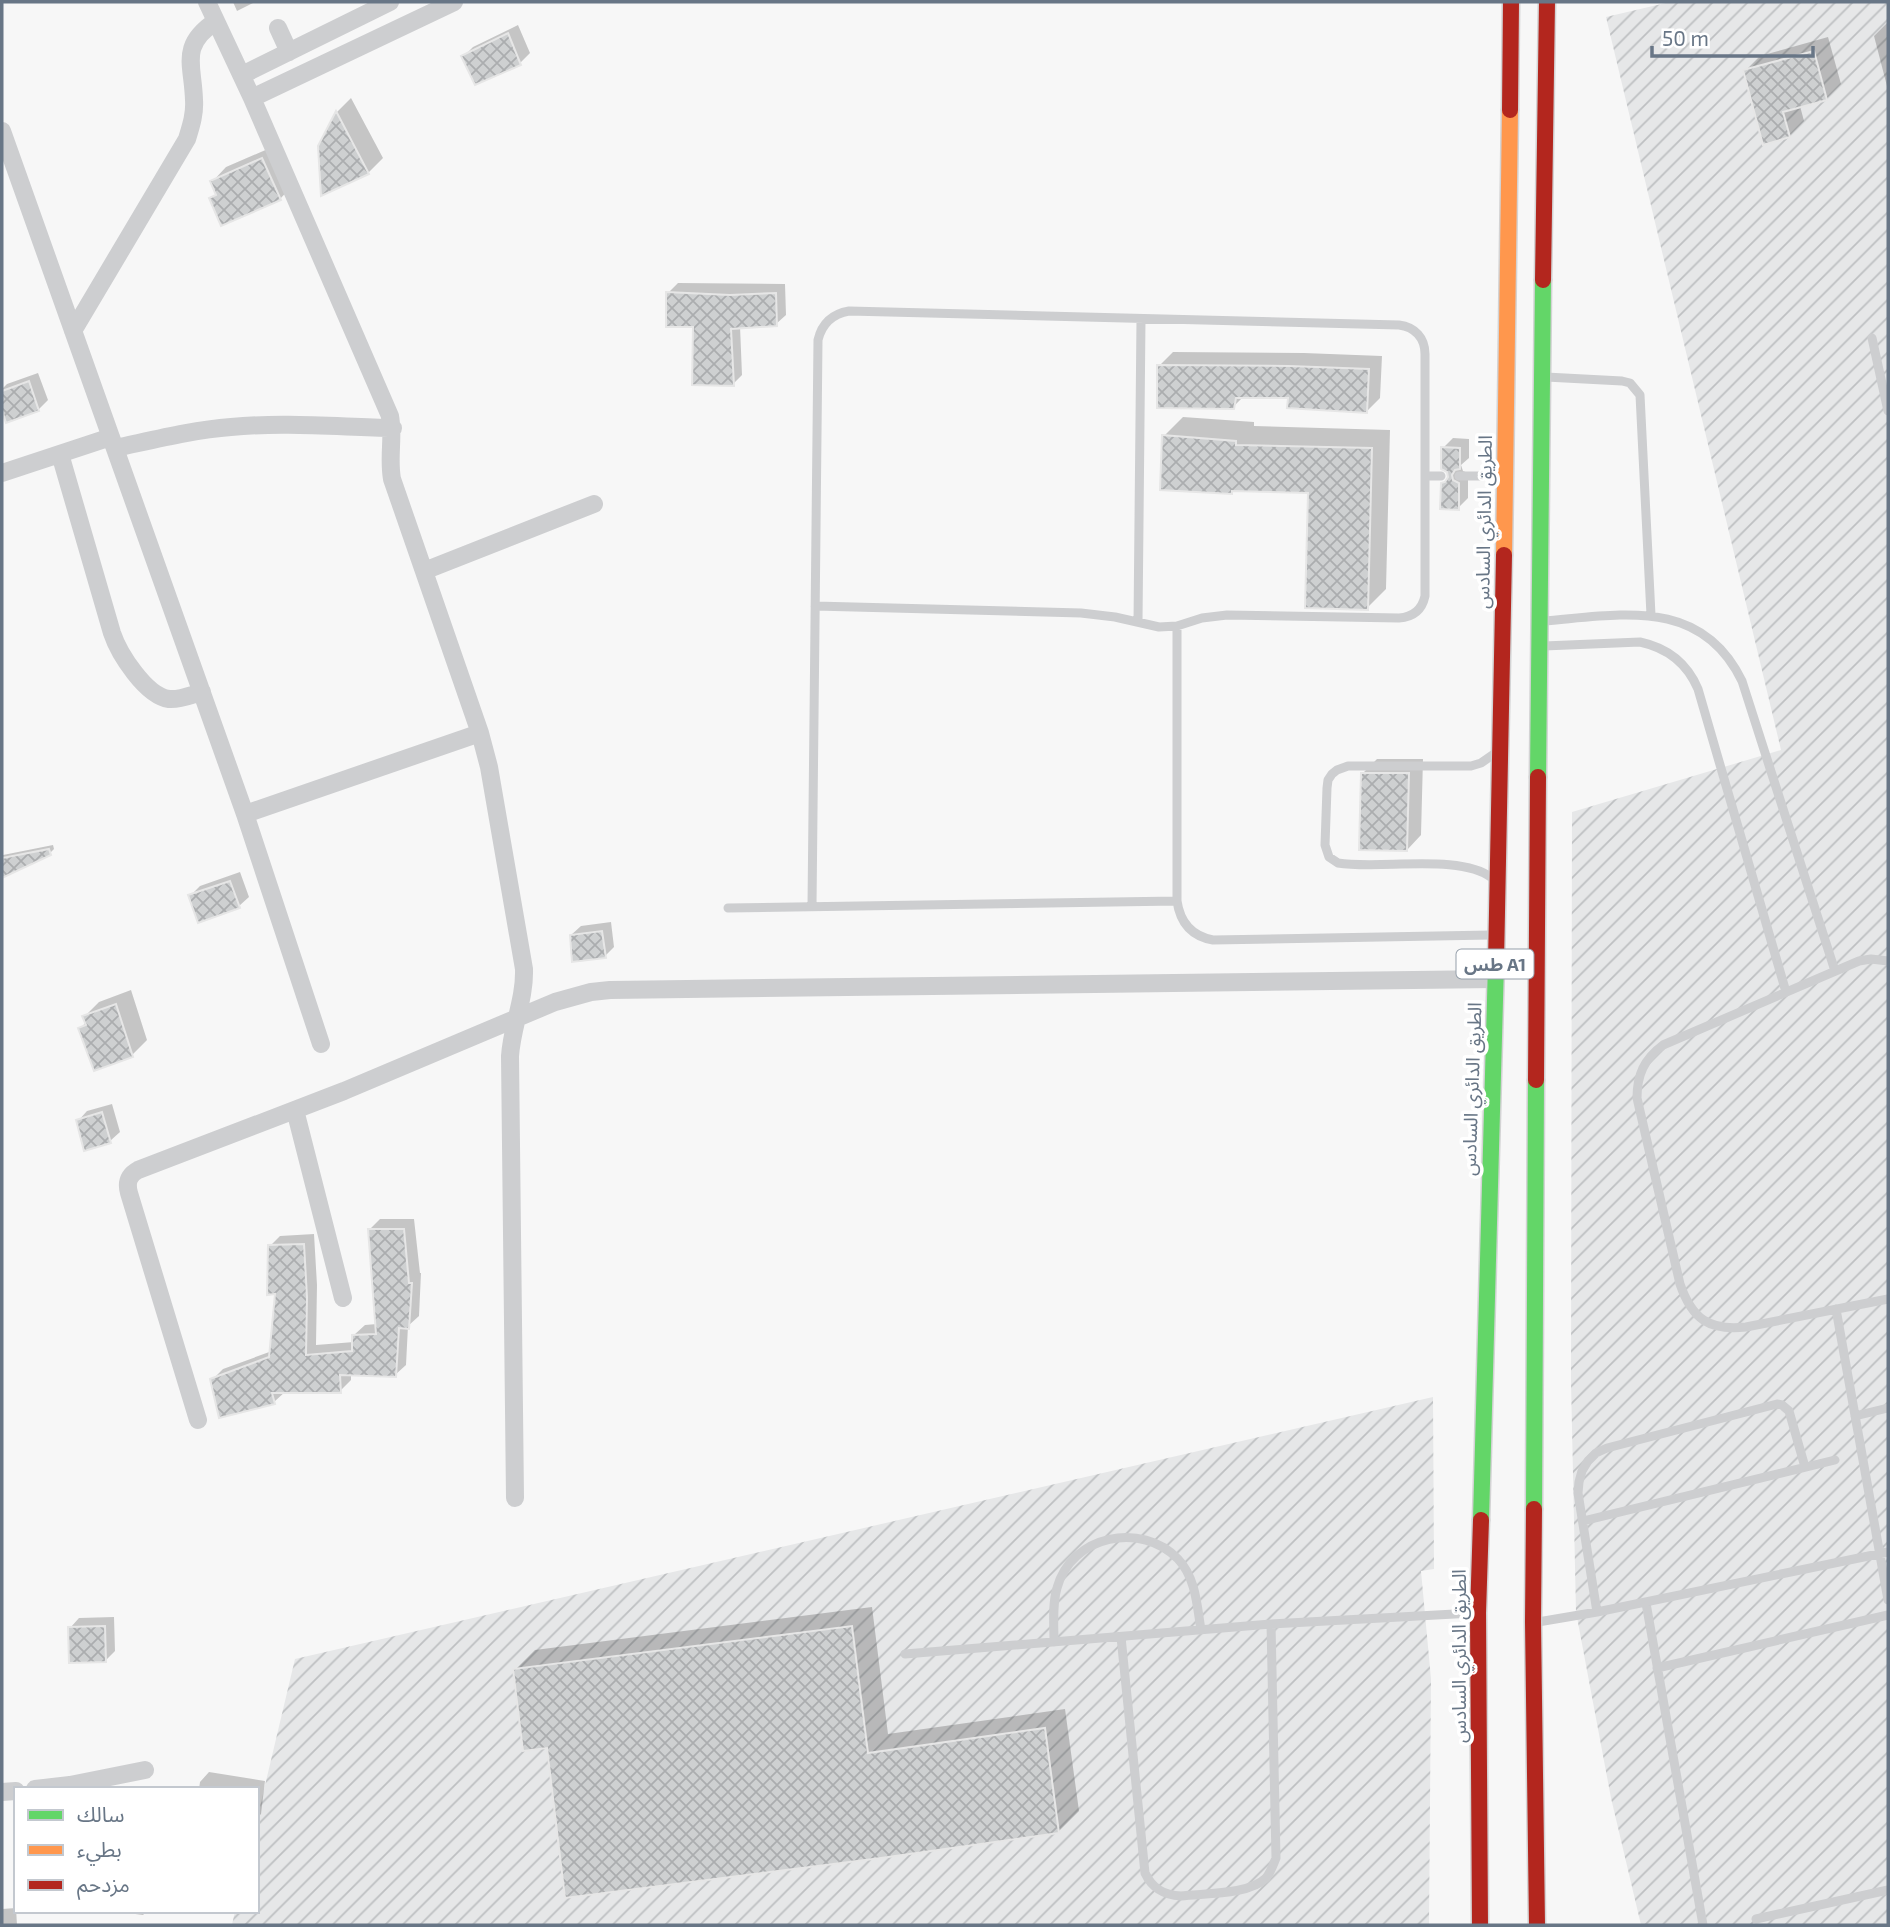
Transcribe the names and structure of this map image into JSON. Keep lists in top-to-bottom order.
{
  "streets": {
    "highway": ["الطريق الدائري السادس", "طس A1"]
  },
  "legend": ["سالك", "بطيء", "مزدحم"],
  "scale_bar": "50 m"
}
